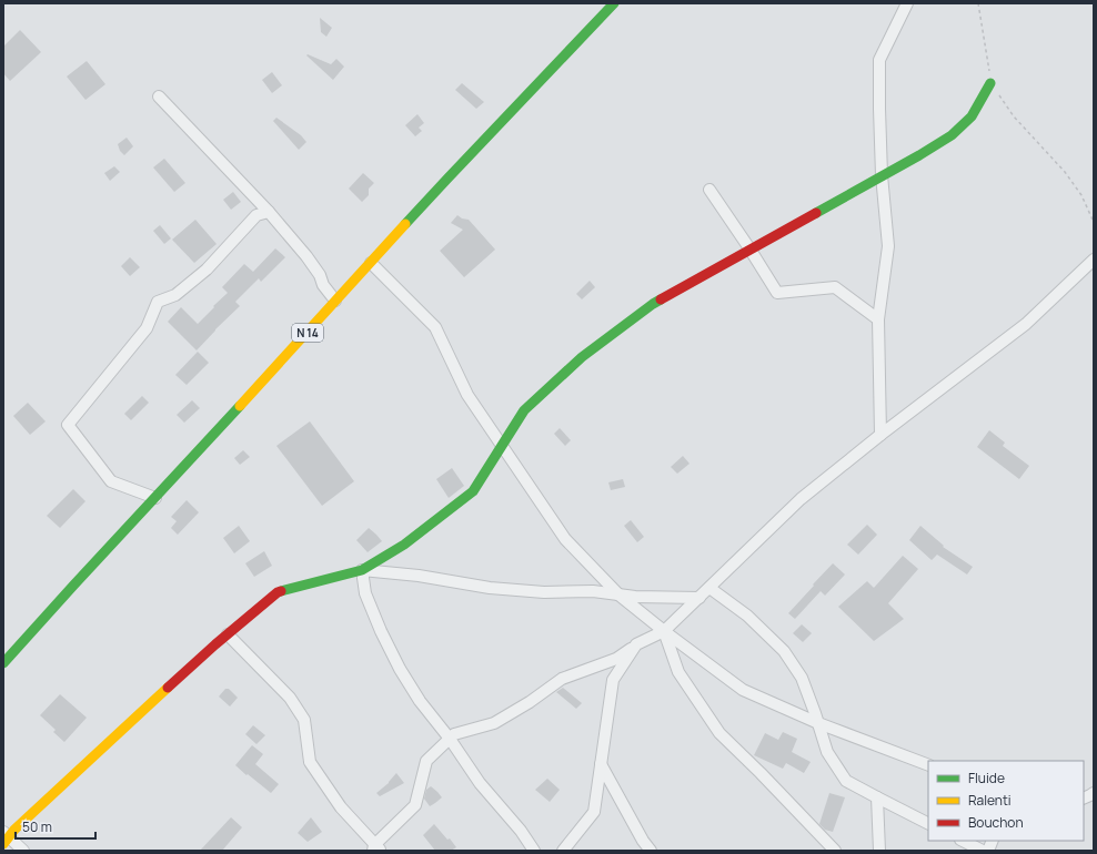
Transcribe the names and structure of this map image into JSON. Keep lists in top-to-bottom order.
{
  "streets": {
    "street": ["N 14"]
  },
  "legend": ["Fluide", "Ralenti", "Bouchon"],
  "scale_bar": "50 m"
}
